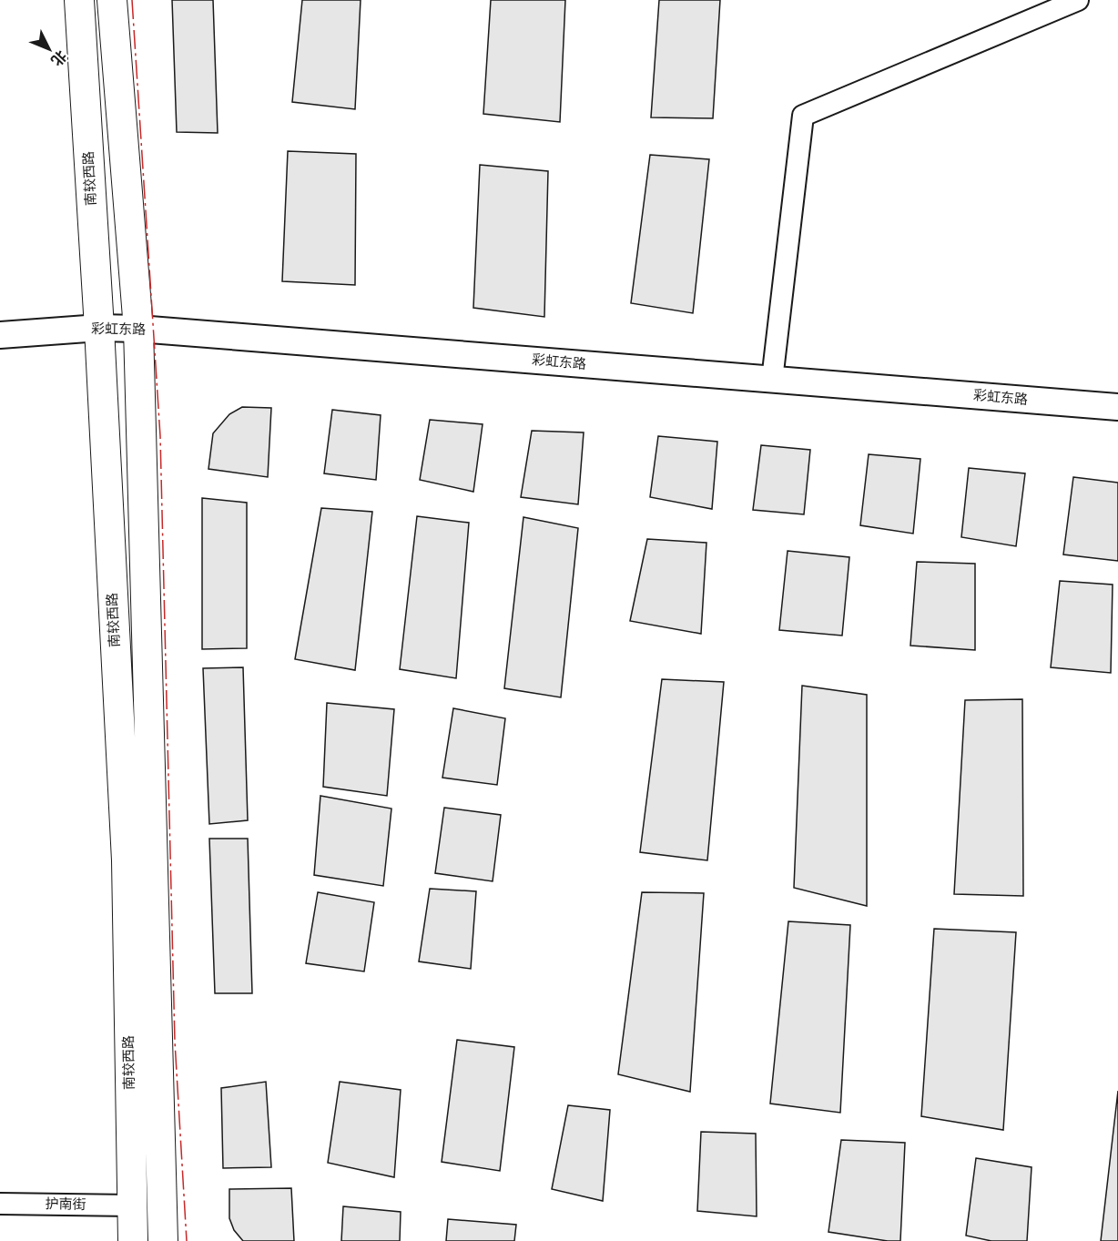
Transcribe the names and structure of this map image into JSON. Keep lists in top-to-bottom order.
{
  "streets": {
    "main road": ["南较西路"],
    "street": ["彩虹东路", "护南街"]
  },
  "crossings": [
    ["南较西路", "彩虹东路"],
    ["南较西路", "护南街"]
  ],
  "north": "bottom right"
}
